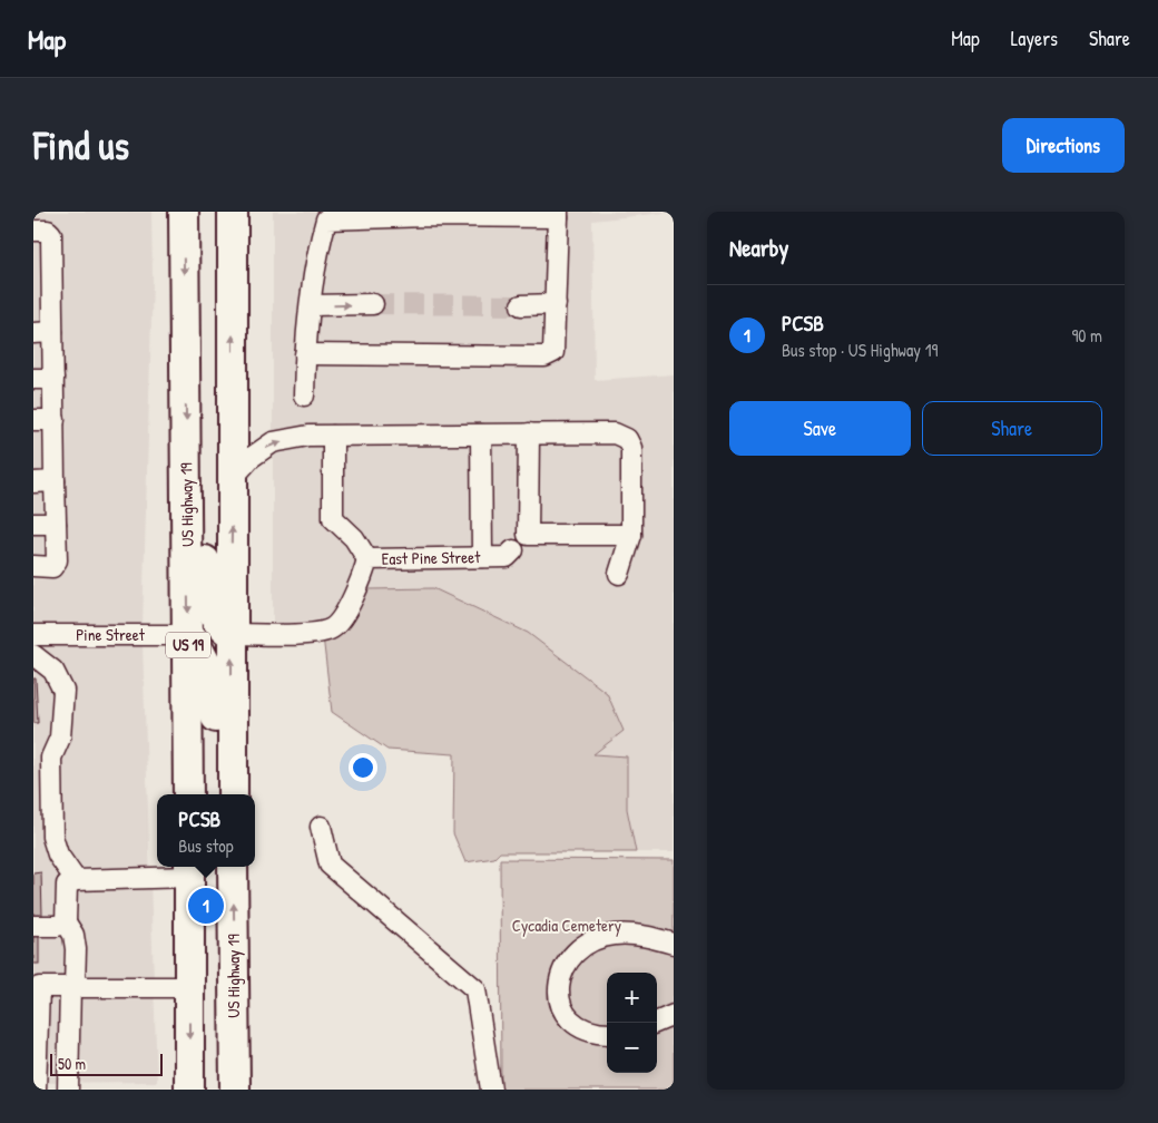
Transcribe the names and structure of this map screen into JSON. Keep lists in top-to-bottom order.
{
  "streets": {
    "highway": ["US Highway 19", "US 19"],
    "street": ["East Pine Street", "Pine Street"]
  },
  "crossings": [
    ["US Highway 19", "Pine Street"],
    ["East Pine Street", "US 19"]
  ],
  "parks": ["Cycadia Cemetery"],
  "scale_bar": "50 m",
  "page": {
    "header": "Map",
    "nav": ["Map", "Layers", "Share"],
    "buttons": [
      "Directions",
      ["Save", "Share"]
    ],
    "title": "Find us",
    "heading": "Nearby",
    "list": [
      {
        "mark": "1",
        "name": "PCSB",
        "note": "Bus stop · US Highway 19",
        "value": "90 m"
      }
    ],
    "popup": ["PCSB", "Bus stop"],
    "pins": "1",
    "map_buttons": ["+", "−"],
    "scale": "50 m"
  }
}
